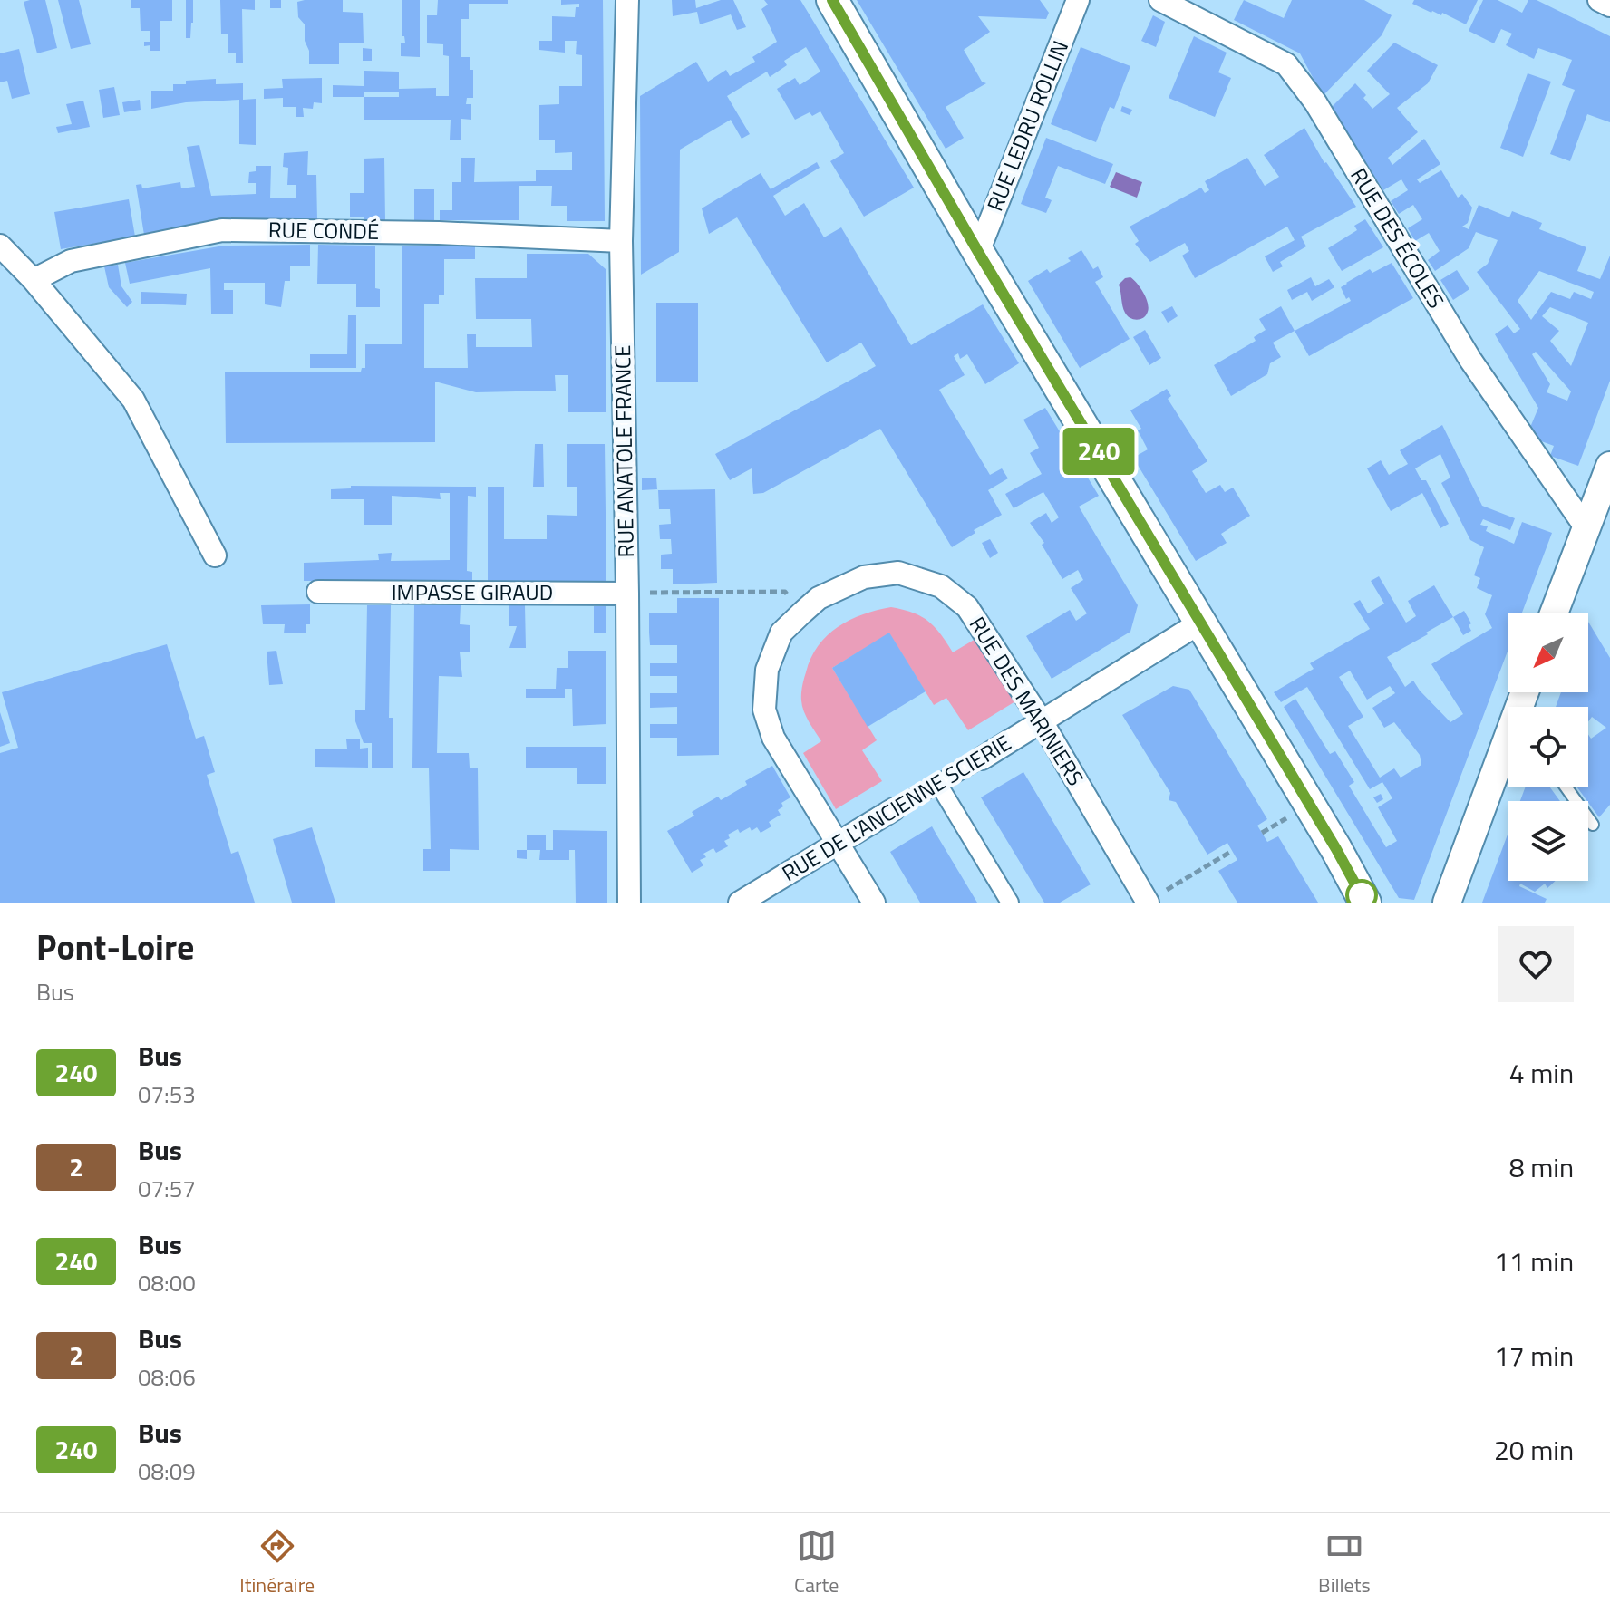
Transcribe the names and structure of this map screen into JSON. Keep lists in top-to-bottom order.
{
  "streets": {
    "street": [
      "RUE LEDRU ROLLIN",
      "RUE CONDÉ",
      "RUE DES ÉCOLES",
      "RUE ANATOLE FRANCE",
      "IMPASSE GIRAUD",
      "RUE DES MARINIERS",
      "RUE DE L'ANCIENNE SCIERIE"
    ]
  },
  "crossings": [
    ["RUE CONDÉ", "RUE ANATOLE FRANCE"],
    ["RUE ANATOLE FRANCE", "IMPASSE GIRAUD"],
    ["RUE DES MARINIERS", "RUE DE L'ANCIENNE SCIERIE"]
  ],
  "lines": ["bus line 240"],
  "north": "bottom left",
  "page": {
    "on_map": "240",
    "heading": ["Pont-Loire", "Bus"],
    "list": [
      {
        "mark": "240",
        "name": "Bus",
        "note": "07:53",
        "value": "4 min"
      },
      {
        "mark": "2",
        "name": "Bus",
        "note": "07:57",
        "value": "8 min"
      },
      {
        "mark": "240",
        "name": "Bus",
        "note": "08:00",
        "value": "11 min"
      },
      {
        "mark": "2",
        "name": "Bus",
        "note": "08:06",
        "value": "17 min"
      },
      {
        "mark": "240",
        "name": "Bus",
        "note": "08:09",
        "value": "20 min"
      }
    ],
    "tabs": ["Itinéraire", "Carte", "Billets"]
  }
}
